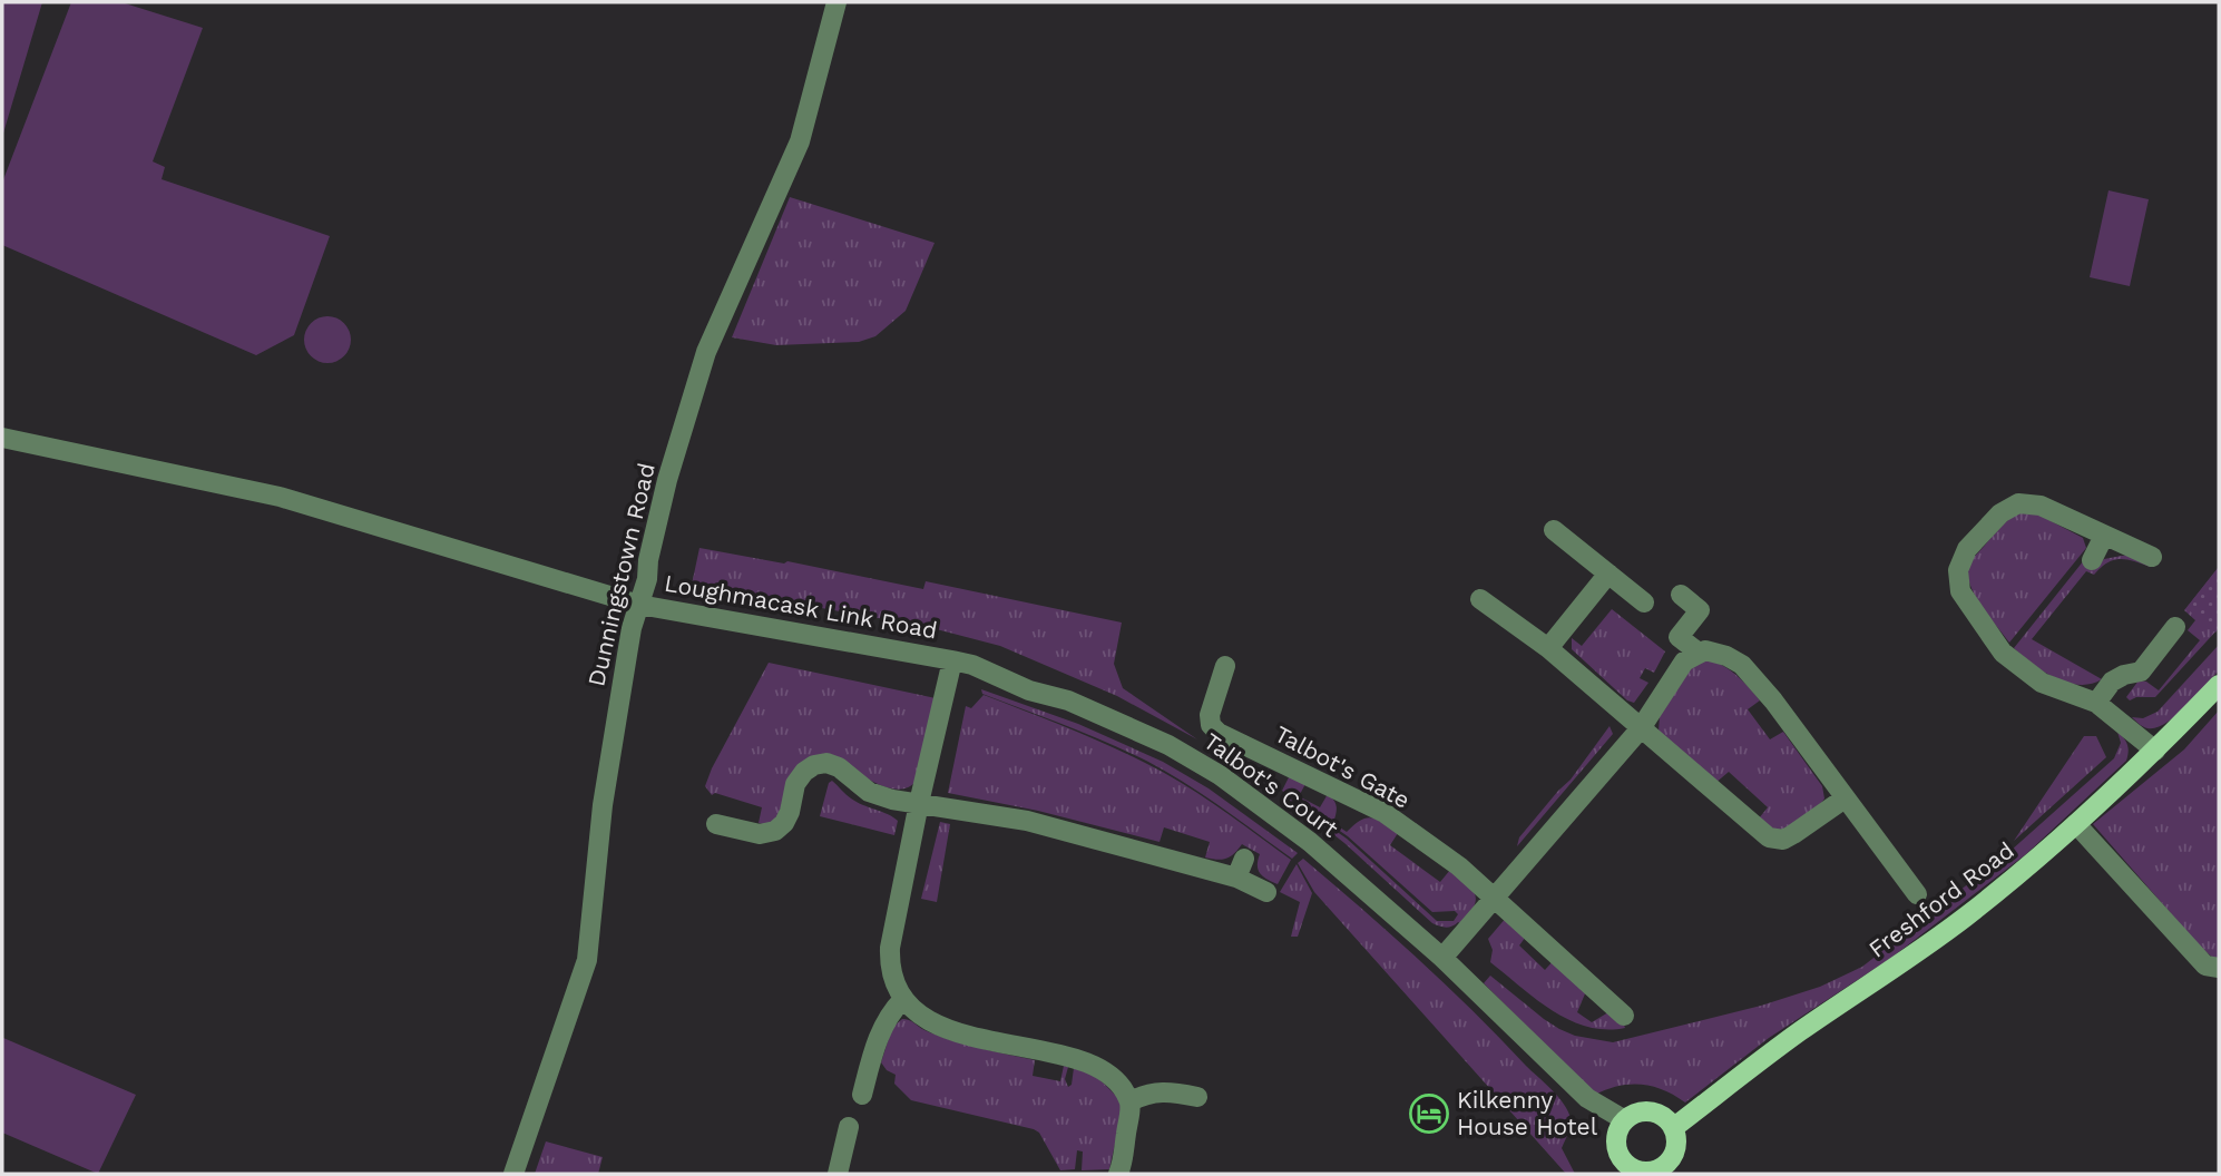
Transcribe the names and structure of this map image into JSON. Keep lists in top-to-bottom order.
{
  "streets": {
    "main road": ["Freshford Road"],
    "street": [
      "Dunningstown Road",
      "Loughmacask Link Road",
      "Talbot's Gate",
      "Talbot's Court"
    ]
  },
  "crossings": [
    ["Dunningstown Road", "Loughmacask Link Road"],
    ["Loughmacask Link Road", "Talbot's Court"],
    ["Talbot's Court", "Freshford Road"]
  ],
  "places": {
    "hotel": ["Kilkenny House Hotel"]
  }
}
